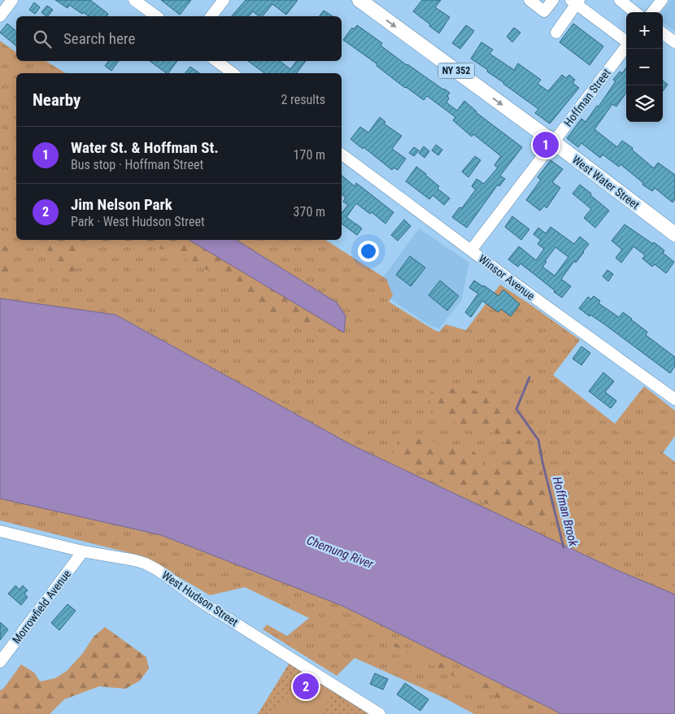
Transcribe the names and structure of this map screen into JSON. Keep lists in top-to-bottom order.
{
  "streets": {
    "main road": ["NY 352", "West Water Street"],
    "street": [
      "Hoffman Street",
      "Winsor Avenue",
      "West Hudson Street",
      "Morrowfield Avenue"
    ]
  },
  "crossings": [
    ["Hoffman Street", "West Water Street"],
    ["Hoffman Street", "Winsor Avenue"],
    ["West Hudson Street", "Morrowfield Avenue"]
  ],
  "one_way": ["West Water Street"],
  "water": ["Hoffman Brook", "Chemung River"],
  "page": {
    "map_buttons": ["+", "−"],
    "search": "Search here",
    "heading": ["Nearby", "2 results"],
    "list": [
      {
        "mark": "1",
        "name": "Water St. & Hoffman St.",
        "note": "Bus stop · Hoffman Street",
        "value": "170 m"
      },
      {
        "mark": "2",
        "name": "Jim Nelson Park",
        "note": "Park · West Hudson Street",
        "value": "370 m"
      }
    ],
    "pins": ["1", "2"]
  }
}
